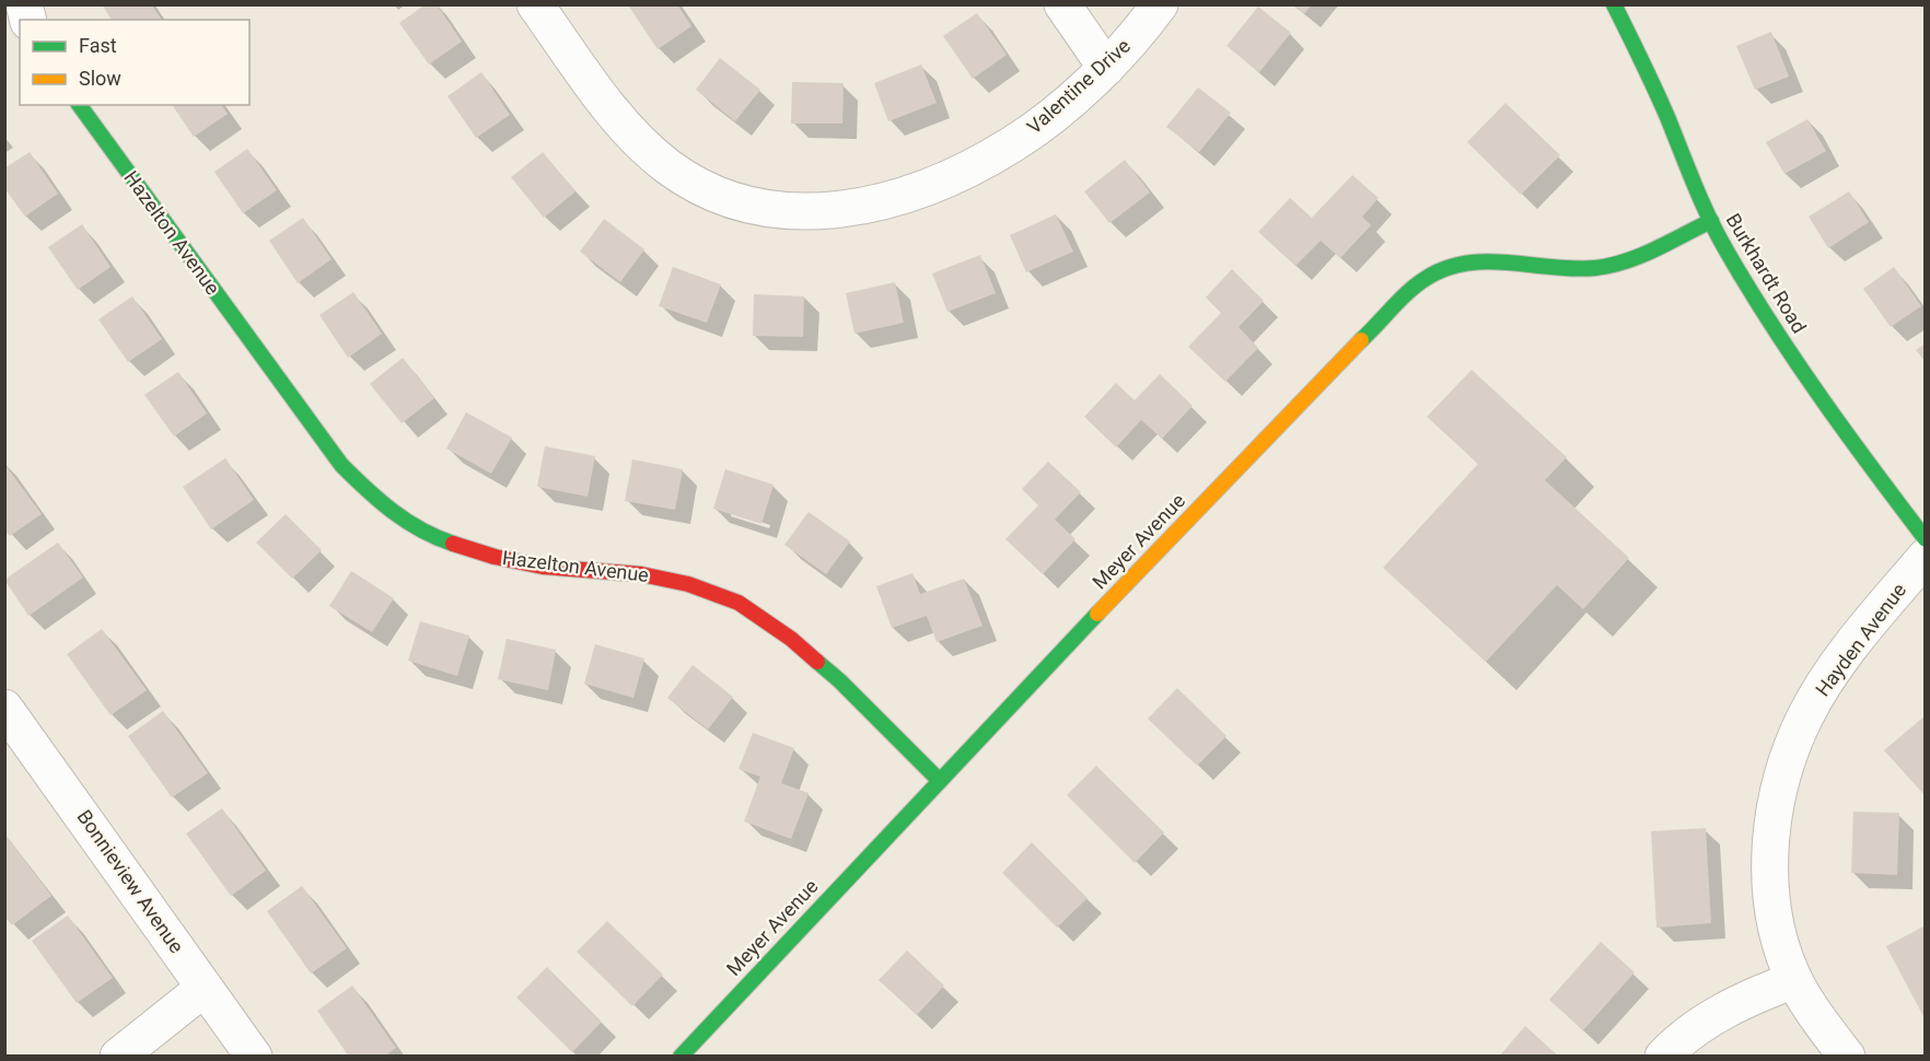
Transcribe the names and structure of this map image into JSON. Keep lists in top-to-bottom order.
{
  "streets": {
    "street": [
      "Valentine Drive",
      "Hazelton Avenue",
      "Burkhardt Road",
      "Meyer Avenue",
      "Hayden Avenue",
      "Bonnieview Avenue"
    ]
  },
  "crossings": [
    ["Hazelton Avenue", "Meyer Avenue"],
    ["Burkhardt Road", "Meyer Avenue"]
  ],
  "legend": ["Fast", "Slow"]
}
